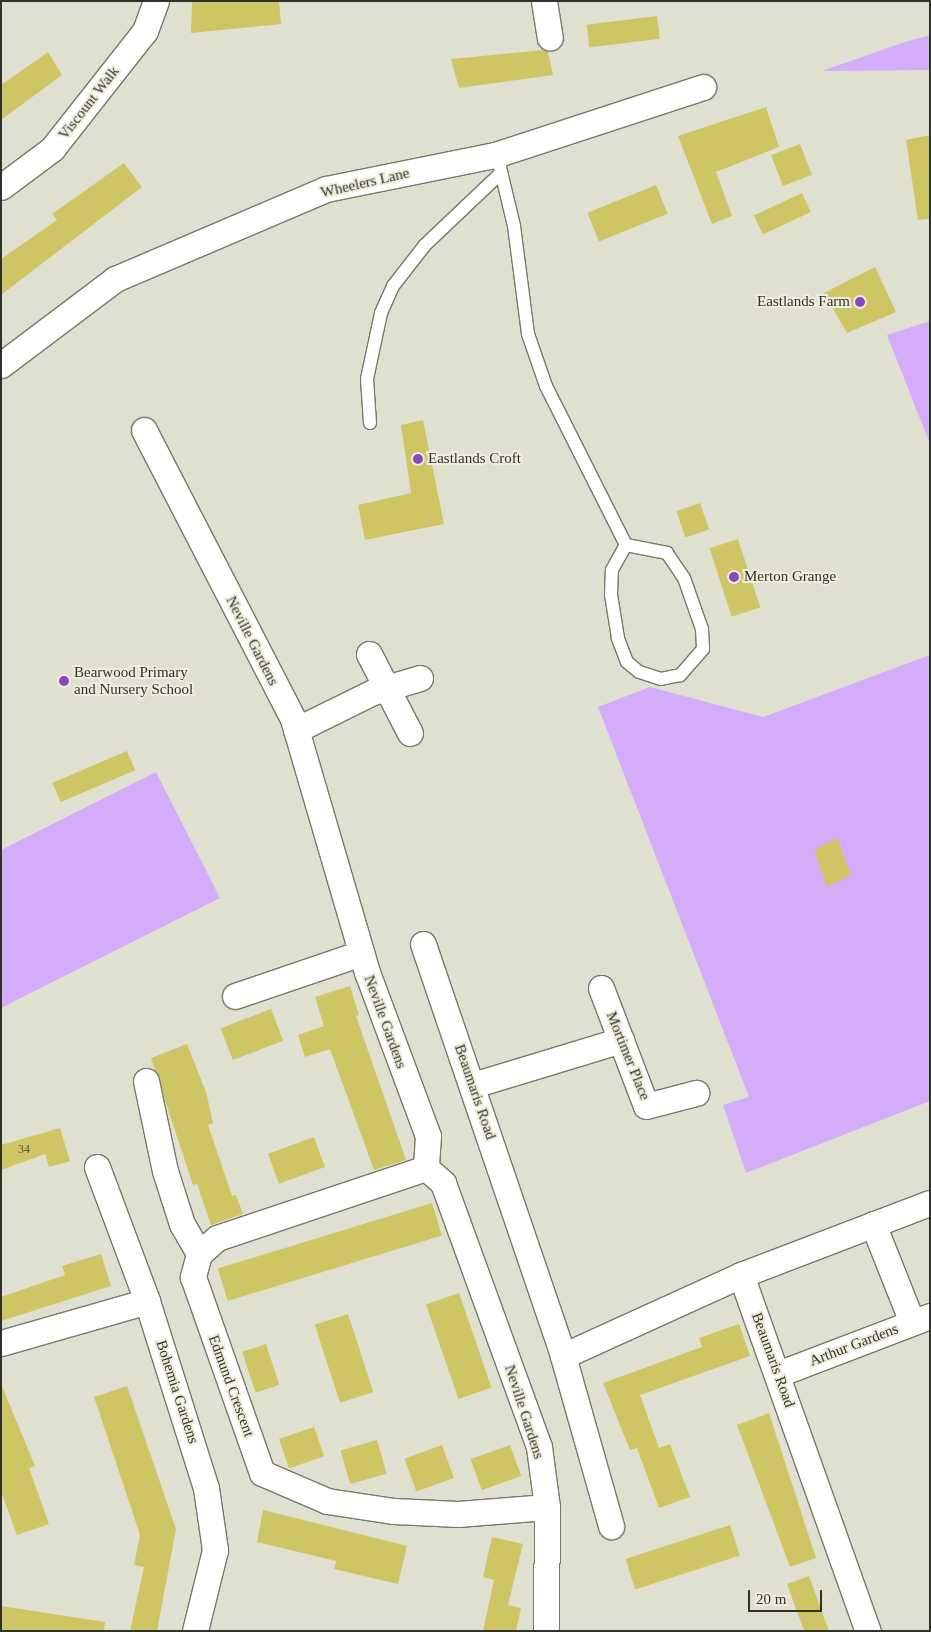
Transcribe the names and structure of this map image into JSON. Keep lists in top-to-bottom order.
{
  "streets": {
    "street": [
      "Viscount Walk",
      "Wheelers Lane",
      "Neville Gardens",
      "Mortimer Place",
      "Beaumaris Road",
      "Arthur Gardens",
      "Edmund Crescent",
      "Bohemia Gardens"
    ]
  },
  "crossings": [
    ["Neville Gardens", "Edmund Crescent"],
    ["Beaumaris Road", "Arthur Gardens"]
  ],
  "places": [
    "Eastlands Farm",
    "Eastlands Croft",
    "Merton Grange",
    "Bearwood Primary and Nursery School"
  ],
  "house_numbers": ["34"],
  "scale_bar": "20 m"
}
